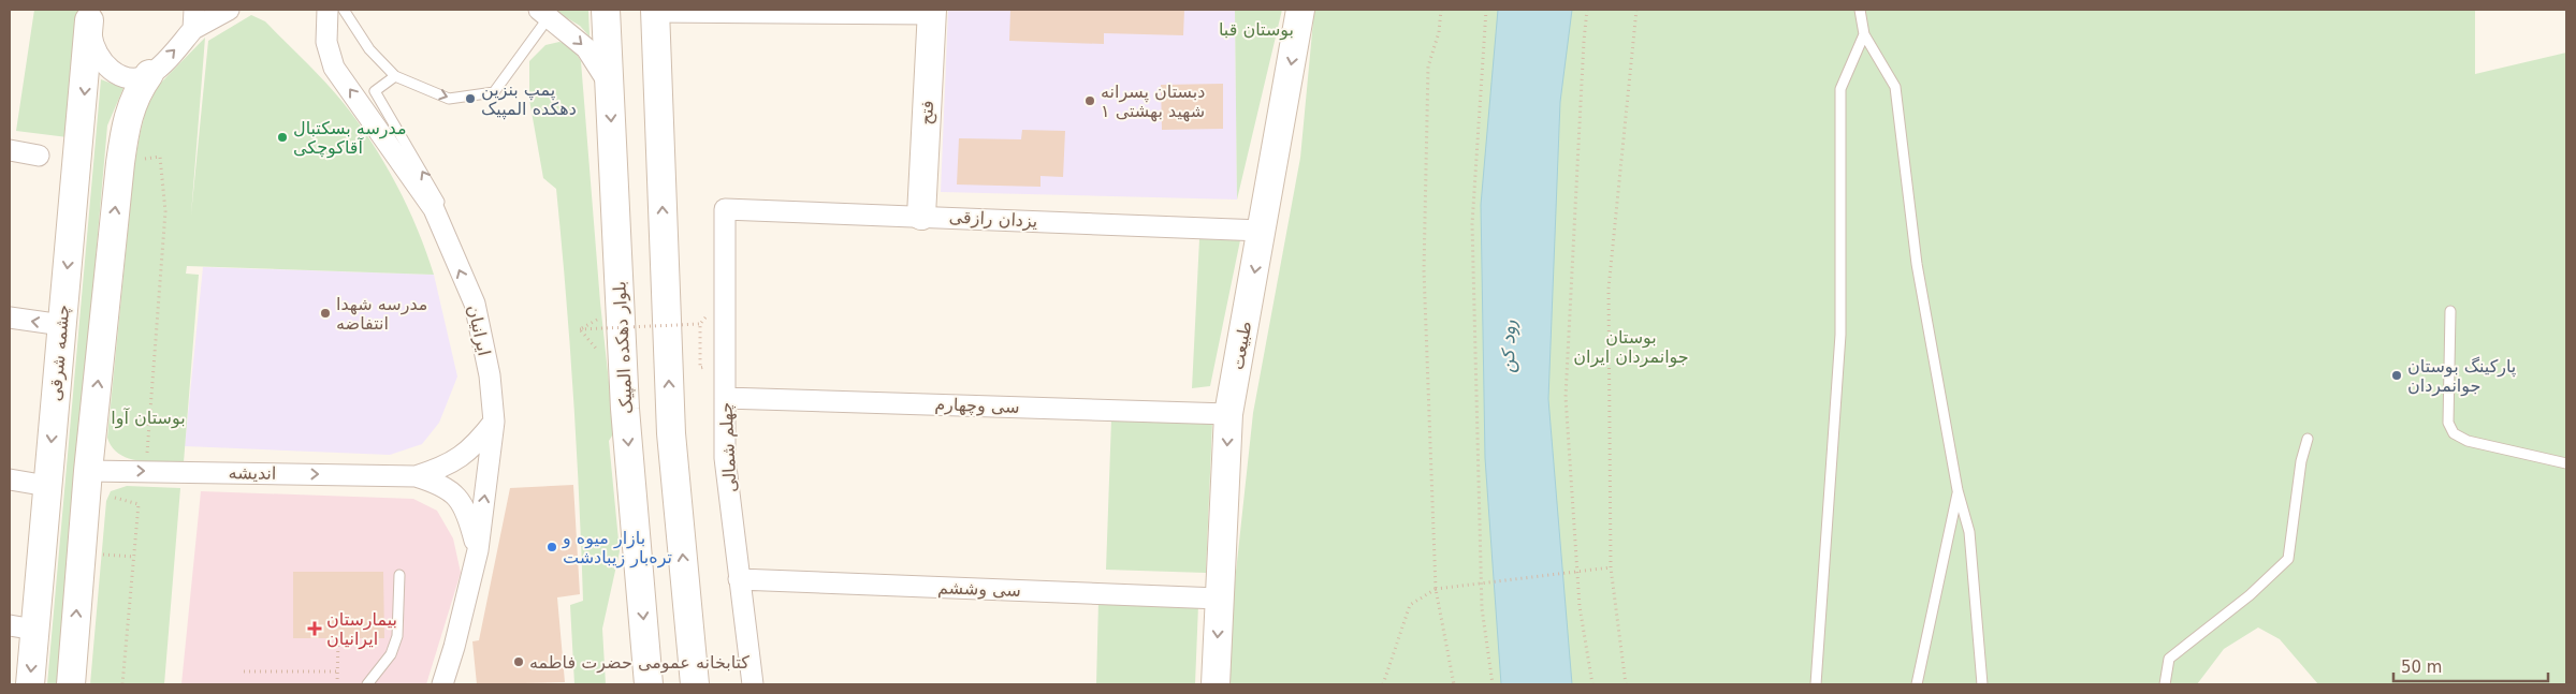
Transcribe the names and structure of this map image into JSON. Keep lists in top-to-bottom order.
{
  "streets": {
    "street": [
      "فتح",
      "یزدان رازقی",
      "ایرانیان",
      "طبیعت",
      "بلوار دهکده المپیک",
      "چشمه شرقی",
      "سی وچهارم",
      "چهلم شمالی",
      "اندیشه",
      "سی وششم"
    ]
  },
  "crossings": [
    ["فتح", "یزدان رازقی"],
    ["یزدان رازقی", "طبیعت"],
    ["یزدان رازقی", "چهلم شمالی"],
    ["طبیعت", "سی وچهارم"],
    ["طبیعت", "سی وششم"],
    ["سی وچهارم", "چهلم شمالی"],
    ["چهلم شمالی", "سی وششم"]
  ],
  "one_way": ["ایرانیان", "طبیعت", "اندیشه"],
  "water": ["رود کن"],
  "parks": ["بوستان قبا", "بوستان جوانمردان ایران", "بوستان آوا"],
  "places": {
    "other": [
      "پمپ بنزین دهکده المپیک",
      "دبستان پسرانه شهید بهشتی ۱",
      "مدرسه بسکتبال آقاکوچکی",
      "مدرسه شهدا انتفاضه",
      "پارکینگ بوستان جوانمردان",
      "بازار میوه و تره‌بار زیبادشت",
      "کتابخانه عمومی حضرت فاطمه"
    ],
    "health": ["بیمارستان ایرانیان"]
  },
  "scale_bar": "50 m"
}
